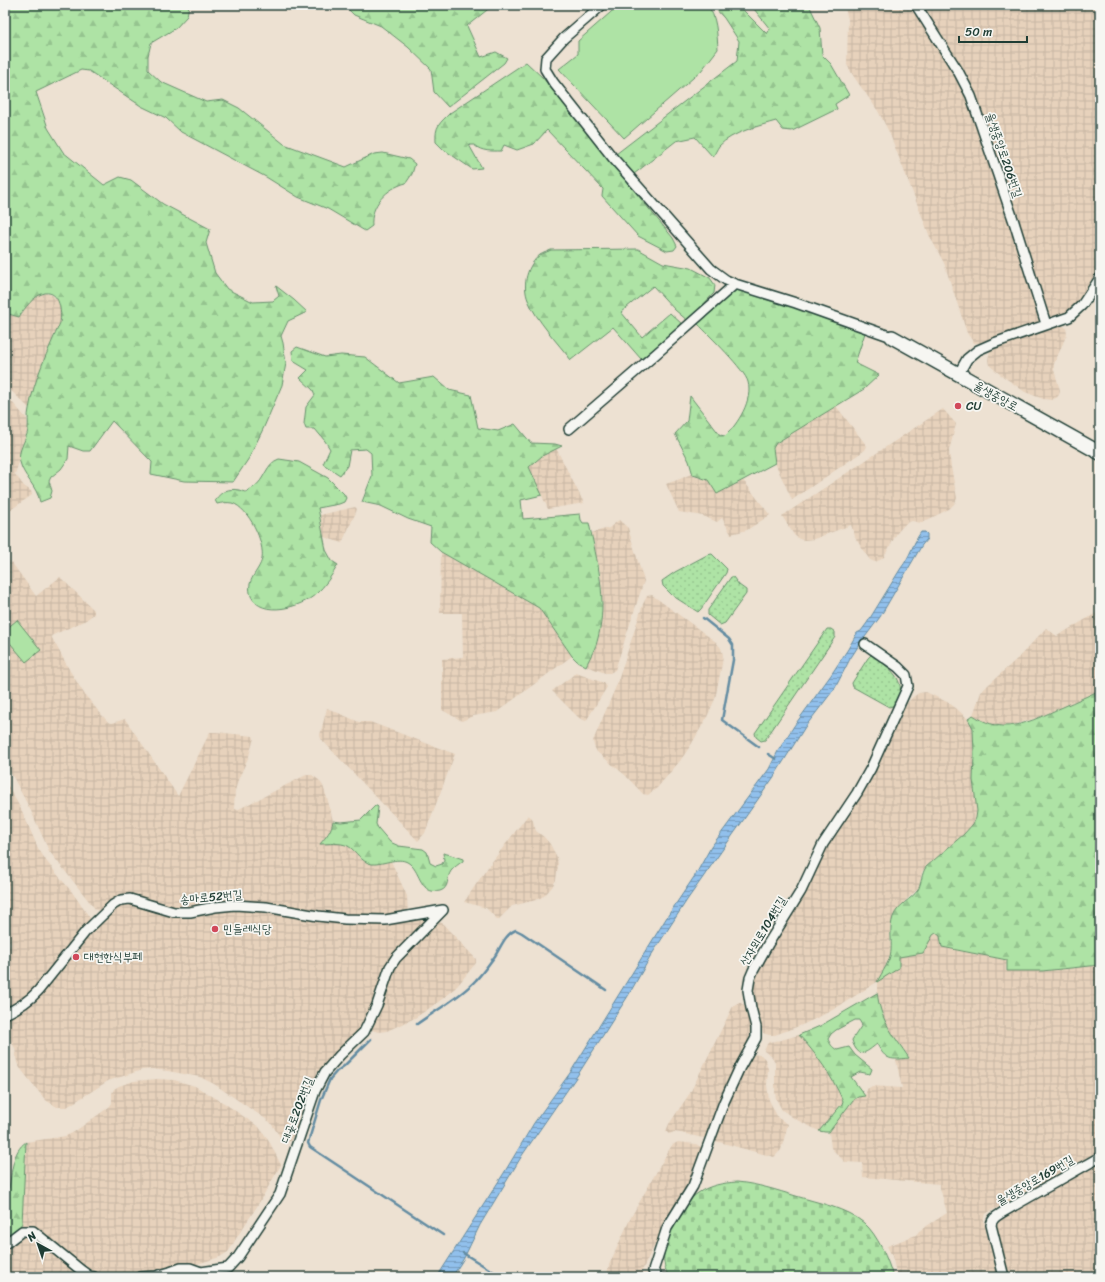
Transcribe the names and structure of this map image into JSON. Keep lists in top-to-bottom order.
{
  "streets": {
    "street": [
      "율생중앙로206번길",
      "율생중앙로",
      "송마로52번길",
      "산자뫼로104번길",
      "대곶로202번길",
      "율생중앙로169번길"
    ]
  },
  "crossings": [
    ["송마로52번길", "대곶로202번길"]
  ],
  "places": ["CU", "민들레식당", "대현한식부페"],
  "scale_bar": "50 m",
  "north": "top left"
}
